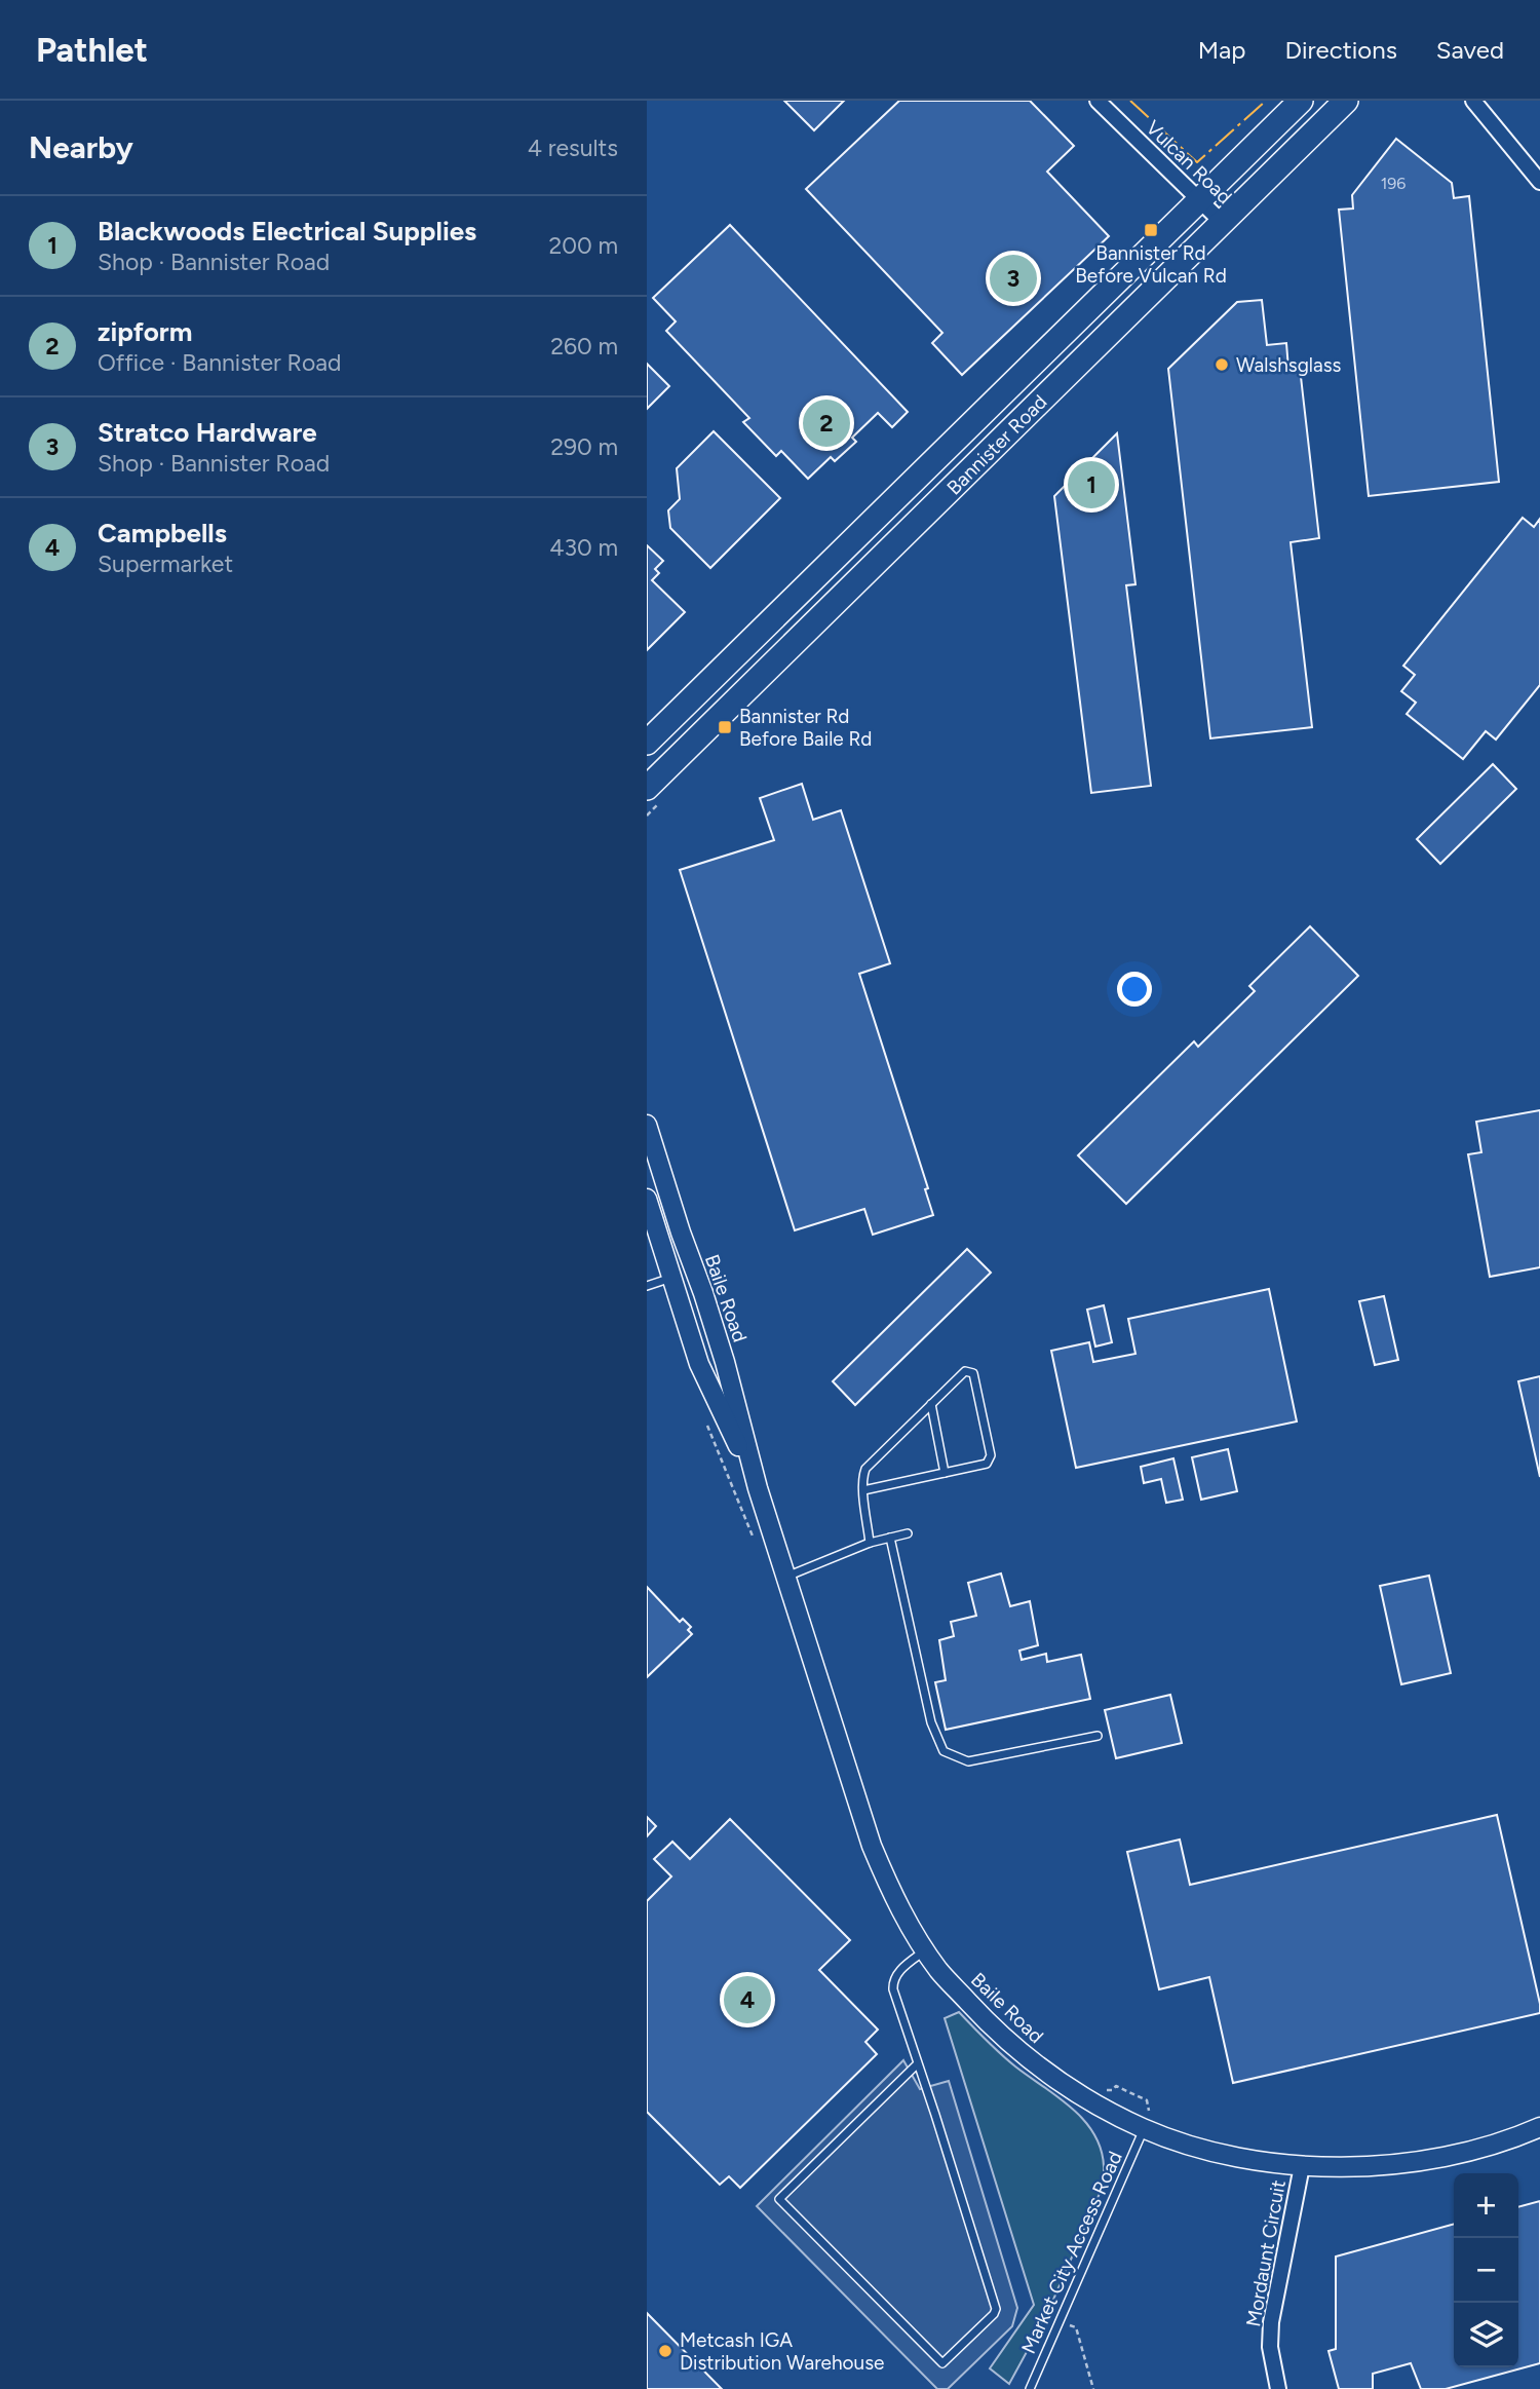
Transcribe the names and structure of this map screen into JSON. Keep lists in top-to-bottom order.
{
  "streets": {
    "main road": ["Bannister Road"],
    "street": ["Vulcan Road", "Baile Road", "Mordaunt Circuit"],
    "lane": ["Market City Access Road"]
  },
  "crossings": [
    ["Vulcan Road", "Bannister Road"],
    ["Baile Road", "Market City Access Road"],
    ["Baile Road", "Mordaunt Circuit"]
  ],
  "places": {
    "transit": ["Bannister Rd Before Vulcan Rd", "Bannister Rd Before Baile Rd"],
    "other": ["Walshsglass", "Metcash IGA Distribution Warehouse"]
  },
  "house_numbers": ["196"],
  "page": {
    "header": "Pathlet",
    "nav": ["Map", "Directions", "Saved"],
    "heading": ["Nearby", "4 results"],
    "list": [
      {
        "mark": "1",
        "name": "Blackwoods Electrical Supplies",
        "note": "Shop · Bannister Road",
        "value": "200 m"
      },
      {
        "mark": "2",
        "name": "zipform",
        "note": "Office · Bannister Road",
        "value": "260 m"
      },
      {
        "mark": "3",
        "name": "Stratco Hardware",
        "note": "Shop · Bannister Road",
        "value": "290 m"
      },
      {
        "mark": "4",
        "name": "Campbells",
        "note": "Supermarket",
        "value": "430 m"
      }
    ],
    "pins": [
      "3",
      "2",
      "1",
      "4"
    ],
    "map_buttons": ["+", "−"]
  }
}
